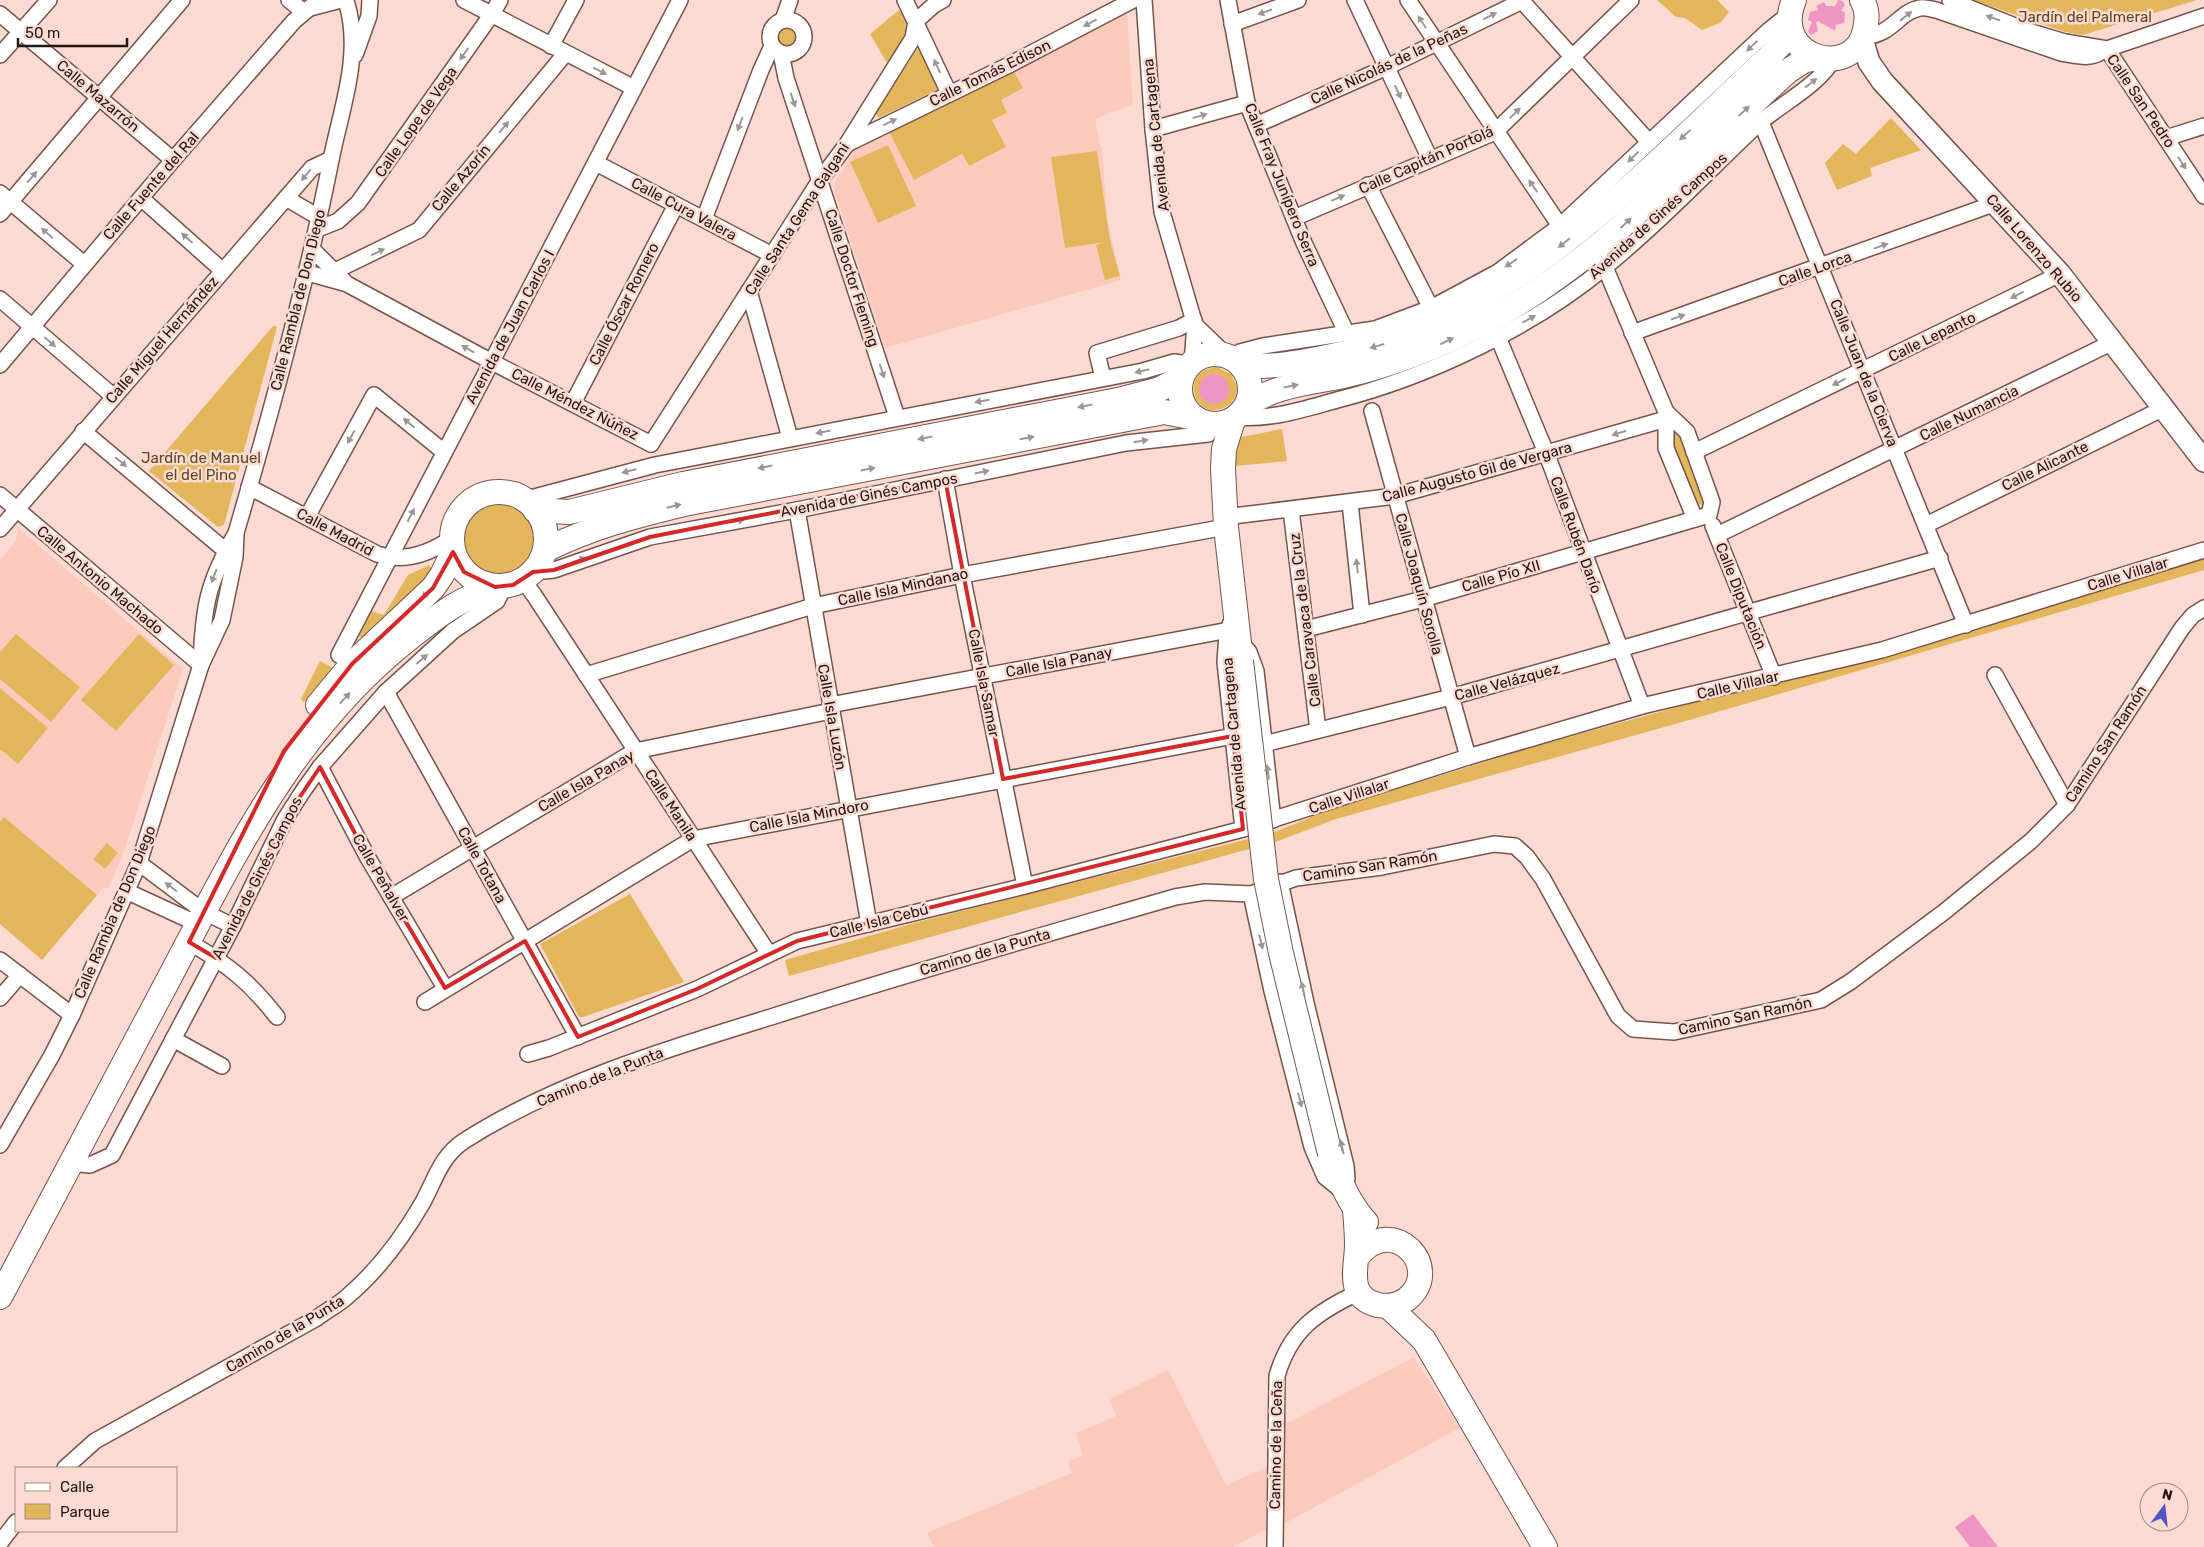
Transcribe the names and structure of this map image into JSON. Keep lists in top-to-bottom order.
{
  "streets": {
    "main road": ["Avenida de Cartagena", "Avenida de Ginés Campos", "Calle Lorenzo Rubio"],
    "street": [
      "Calle Nicolás de la Peñas",
      "Calle Tomás Edison",
      "Calle Mazarrón",
      "Calle San Pedro",
      "Calle Lope de Vega",
      "Calle Capitán Portolá",
      "Calle Azorín",
      "Calle Fray Junípero Serra",
      "Calle Fuente del Ral",
      "Calle Cura Valera",
      "Calle Santa Gema Galgani",
      "Calle Lorca",
      "Calle Doctor Fleming",
      "Calle Rambla de Don Diego",
      "Calle Óscar Romero",
      "Avenida de Juan Carlos I",
      "Calle Lepanto",
      "Calle Miguel Hernández",
      "Calle Juan de la Cierva",
      "Calle Méndez Núñez",
      "Calle Numancia",
      "Calle Alicante",
      "Calle Augusto Gil de Vergara",
      "Calle Madrid",
      "Calle Rubén Darío",
      "Calle Villalar",
      "Calle Pío XII",
      "Calle Antonio Machado",
      "Calle Joaquín Sorolla",
      "Calle Isla Mindanao",
      "Calle Diputación",
      "Calle Caravaca de la Cruz",
      "Calle Isla Panay",
      "Calle Velázquez",
      "Calle Isla Samar",
      "Calle Isla Luzón",
      "Camino San Ramón",
      "Calle Manila",
      "Calle Isla Mindoro",
      "Calle Totana",
      "Calle Peñalver",
      "Calle Isla Cebú",
      "Camino de la Punta",
      "Camino de la Ceña"
    ]
  },
  "crossings": [
    ["Calle Nicolás de la Peñas", "Calle Fray Junípero Serra"],
    ["Calle Tomás Edison", "Calle Santa Gema Galgani"],
    ["Calle Mazarrón", "Calle Fuente del Ral"],
    ["Calle San Pedro", "Calle Lorenzo Rubio"],
    ["Calle Lope de Vega", "Calle Rambla de Don Diego"],
    ["Avenida de Cartagena", "Avenida de Ginés Campos"],
    ["Avenida de Cartagena", "Calle Augusto Gil de Vergara"],
    ["Avenida de Cartagena", "Calle Villalar"],
    ["Avenida de Cartagena", "Calle Isla Mindanao"],
    ["Avenida de Cartagena", "Calle Isla Panay"],
    ["Avenida de Cartagena", "Calle Velázquez"],
    ["Avenida de Cartagena", "Calle Isla Mindoro"],
    ["Avenida de Cartagena", "Calle Isla Cebú"],
    ["Calle Capitán Portolá", "Calle Fray Junípero Serra"],
    ["Calle Azorín", "Calle Méndez Núñez"],
    ["Calle Cura Valera", "Calle Santa Gema Galgani"],
    ["Calle Cura Valera", "Calle Óscar Romero"],
    ["Calle Cura Valera", "Avenida de Juan Carlos I"],
    ["Avenida de Ginés Campos", "Calle Juan de la Cierva"],
    ["Avenida de Ginés Campos", "Calle Madrid"],
    ["Avenida de Ginés Campos", "Calle Rubén Darío"],
    ["Avenida de Ginés Campos", "Calle Isla Samar"],
    ["Avenida de Ginés Campos", "Calle Isla Luzón"],
    ["Avenida de Ginés Campos", "Calle Manila"],
    ["Avenida de Ginés Campos", "Calle Totana"],
    ["Avenida de Ginés Campos", "Calle Peñalver"],
    ["Calle Santa Gema Galgani", "Calle Doctor Fleming"],
    ["Calle Santa Gema Galgani", "Calle Méndez Núñez"],
    ["Calle Lorenzo Rubio", "Calle Lorca"],
    ["Calle Lorenzo Rubio", "Calle Lepanto"],
    ["Calle Lorenzo Rubio", "Calle Numancia"],
    ["Calle Lorenzo Rubio", "Calle Alicante"],
    ["Calle Lorca", "Calle Juan de la Cierva"],
    ["Calle Rambla de Don Diego", "Calle Miguel Hernández"],
    ["Calle Rambla de Don Diego", "Calle Méndez Núñez"],
    ["Calle Rambla de Don Diego", "Calle Madrid"],
    ["Calle Rambla de Don Diego", "Calle Antonio Machado"],
    ["Calle Óscar Romero", "Calle Méndez Núñez"],
    ["Avenida de Juan Carlos I", "Calle Méndez Núñez"],
    ["Avenida de Juan Carlos I", "Calle Madrid"],
    ["Calle Lepanto", "Calle Juan de la Cierva"],
    ["Calle Miguel Hernández", "Calle Antonio Machado"],
    ["Calle Juan de la Cierva", "Calle Numancia"],
    ["Calle Juan de la Cierva", "Calle Alicante"],
    ["Calle Juan de la Cierva", "Calle Villalar"],
    ["Calle Numancia", "Calle Diputación"],
    ["Calle Augusto Gil de Vergara", "Calle Rubén Darío"],
    ["Calle Augusto Gil de Vergara", "Calle Joaquín Sorolla"],
    ["Calle Augusto Gil de Vergara", "Calle Isla Mindanao"],
    ["Calle Augusto Gil de Vergara", "Calle Diputación"],
    ["Calle Augusto Gil de Vergara", "Calle Caravaca de la Cruz"],
    ["Calle Madrid", "Calle Manila"],
    ["Calle Rubén Darío", "Calle Villalar"],
    ["Calle Rubén Darío", "Calle Pío XII"],
    ["Calle Rubén Darío", "Calle Velázquez"],
    ["Calle Villalar", "Calle Joaquín Sorolla"],
    ["Calle Villalar", "Calle Diputación"],
    ["Calle Villalar", "Calle Isla Cebú"],
    ["Calle Pío XII", "Calle Joaquín Sorolla"],
    ["Calle Pío XII", "Calle Diputación"],
    ["Calle Pío XII", "Calle Caravaca de la Cruz"],
    ["Calle Joaquín Sorolla", "Calle Velázquez"],
    ["Calle Isla Mindanao", "Calle Isla Samar"],
    ["Calle Isla Mindanao", "Calle Isla Luzón"],
    ["Calle Isla Mindanao", "Calle Manila"],
    ["Calle Diputación", "Calle Velázquez"],
    ["Calle Caravaca de la Cruz", "Calle Velázquez"],
    ["Calle Isla Panay", "Calle Isla Samar"],
    ["Calle Isla Panay", "Calle Isla Luzón"],
    ["Calle Isla Panay", "Calle Manila"],
    ["Calle Isla Panay", "Calle Totana"],
    ["Calle Isla Panay", "Calle Peñalver"],
    ["Calle Isla Samar", "Calle Isla Mindoro"],
    ["Calle Isla Samar", "Calle Isla Cebú"],
    ["Calle Isla Luzón", "Calle Isla Mindoro"],
    ["Calle Isla Luzón", "Calle Isla Cebú"],
    ["Camino San Ramón", "Camino de la Punta"],
    ["Calle Manila", "Calle Isla Mindoro"],
    ["Calle Manila", "Calle Isla Cebú"],
    ["Calle Isla Mindoro", "Calle Totana"],
    ["Calle Isla Mindoro", "Calle Peñalver"],
    ["Calle Totana", "Calle Isla Cebú"]
  ],
  "one_way": [
    "Calle Lope de Vega",
    "Calle Azorín",
    "Calle Lorca",
    "Calle Lepanto",
    "Calle Méndez Núñez"
  ],
  "parks": ["Jardín del Palmeral", "Jardín de Manuel el del Pino"],
  "legend": ["Calle", "Parque"],
  "scale_bar": "50 m",
  "north": "top"
}
